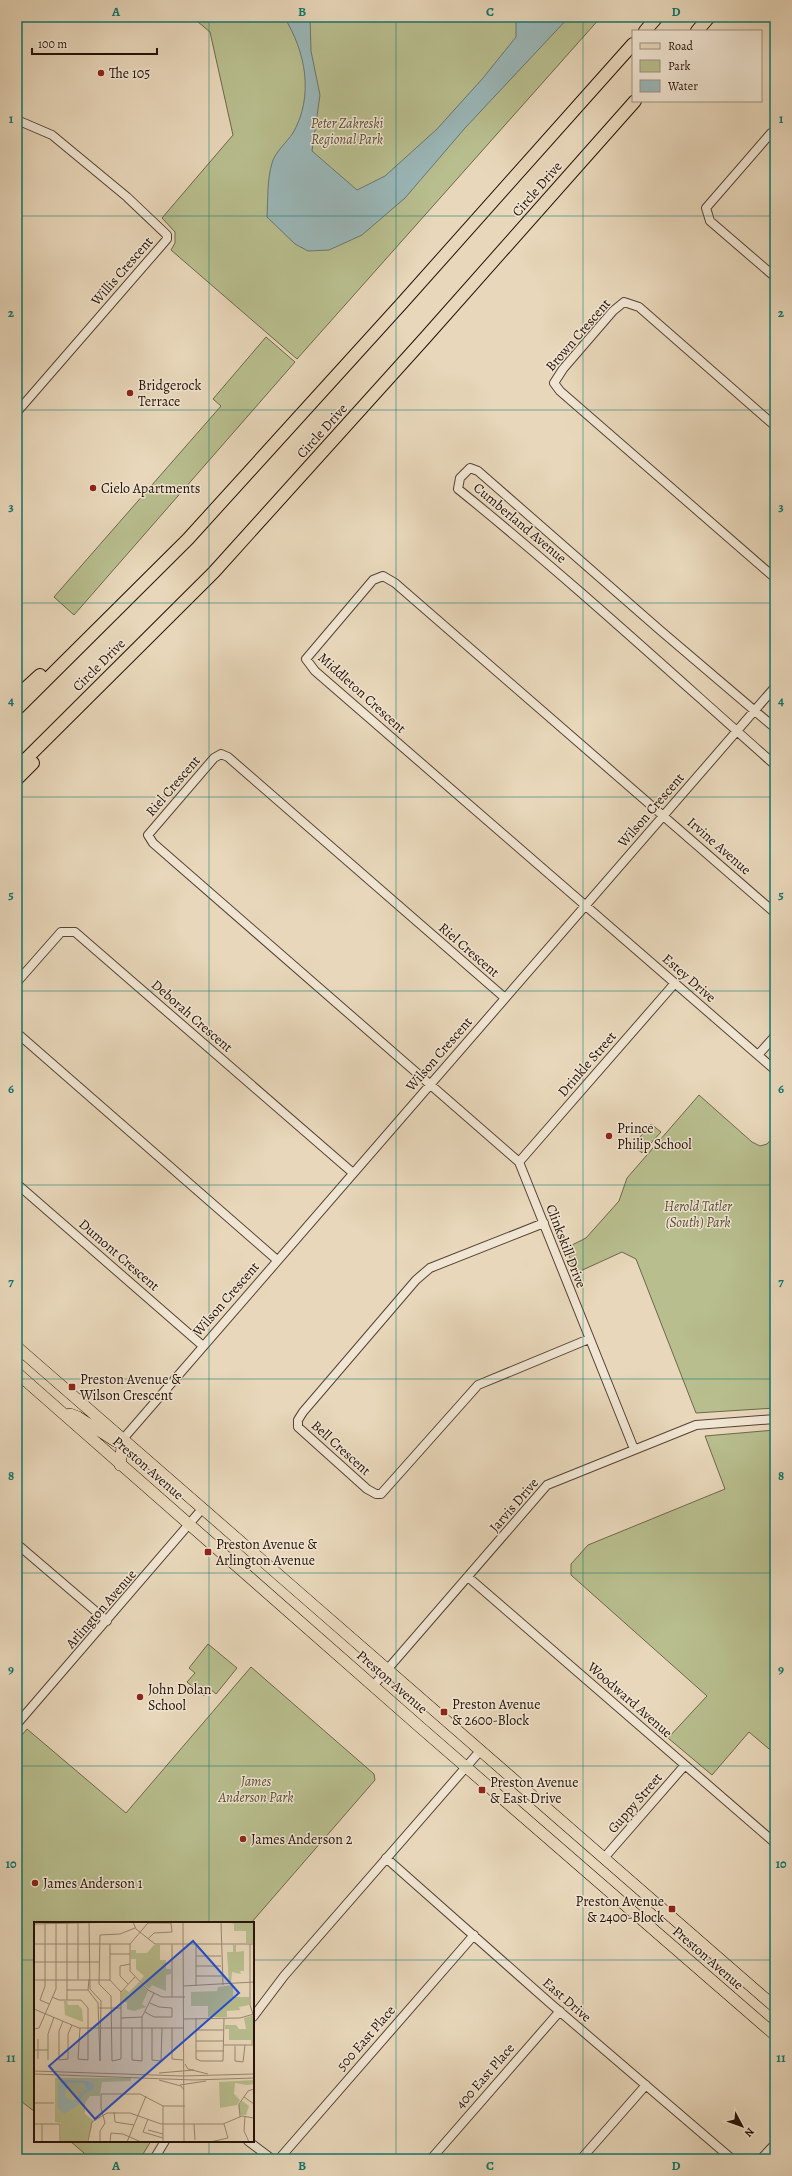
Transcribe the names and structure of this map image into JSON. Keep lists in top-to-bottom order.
{
  "streets": {
    "highway": ["Circle Drive"],
    "main road": ["Preston Avenue"],
    "street": [
      "Willis Crescent",
      "Brown Crescent",
      "Cumberland Avenue",
      "Middleton Crescent",
      "Riel Crescent",
      "Wilson Crescent",
      "Irvine Avenue",
      "Estey Drive",
      "Deborah Crescent",
      "Drinkle Street",
      "Clinkskill Drive",
      "Dumont Crescent",
      "Bell Crescent",
      "Jarvis Drive",
      "Arlington Avenue",
      "Woodward Avenue",
      "Guppy Street",
      "East Drive",
      "500 East Place",
      "400 East Place"
    ]
  },
  "crossings": [
    ["Cumberland Avenue", "Wilson Crescent"],
    ["Middleton Crescent", "Wilson Crescent"],
    ["Middleton Crescent", "Irvine Avenue"],
    ["Middleton Crescent", "Estey Drive"],
    ["Riel Crescent", "Wilson Crescent"],
    ["Riel Crescent", "Clinkskill Drive"],
    ["Wilson Crescent", "Irvine Avenue"],
    ["Wilson Crescent", "Estey Drive"],
    ["Wilson Crescent", "Deborah Crescent"],
    ["Wilson Crescent", "Clinkskill Drive"],
    ["Wilson Crescent", "Dumont Crescent"],
    ["Wilson Crescent", "Preston Avenue"],
    ["Estey Drive", "Drinkle Street"],
    ["Drinkle Street", "Clinkskill Drive"],
    ["Clinkskill Drive", "Bell Crescent"],
    ["Clinkskill Drive", "Jarvis Drive"],
    ["Preston Avenue", "Jarvis Drive"],
    ["Preston Avenue", "Arlington Avenue"],
    ["Preston Avenue", "Guppy Street"],
    ["Jarvis Drive", "Woodward Avenue"],
    ["Woodward Avenue", "Guppy Street"],
    ["East Drive", "500 East Place"],
    ["East Drive", "400 East Place"]
  ],
  "parks": ["Peter Zakreski Regional Park", "Herold Tatler (South) Park", "James Anderson Park"],
  "places": {
    "other": [
      "The 105",
      "Bridgerock Terrace",
      "Cielo Apartments",
      "Prince Philip School",
      "John Dolan School",
      "James Anderson 2",
      "James Anderson 1"
    ],
    "transit": [
      "Preston Avenue & Wilson Crescent",
      "Preston Avenue & Arlington Avenue",
      "Preston Avenue & 2600-Block",
      "Preston Avenue & East Drive",
      "Preston Avenue & 2400-Block"
    ]
  },
  "legend": ["Road", "Park", "Water"],
  "scale_bar": "100 m",
  "north": "bottom right",
  "grid": {
    "columns": [
      "A",
      "B",
      "C",
      "D"
    ],
    "rows": [
      "1",
      "2",
      "3",
      "4",
      "5",
      "6",
      "7",
      "8",
      "9",
      "10",
      "11"
    ]
  }
}
